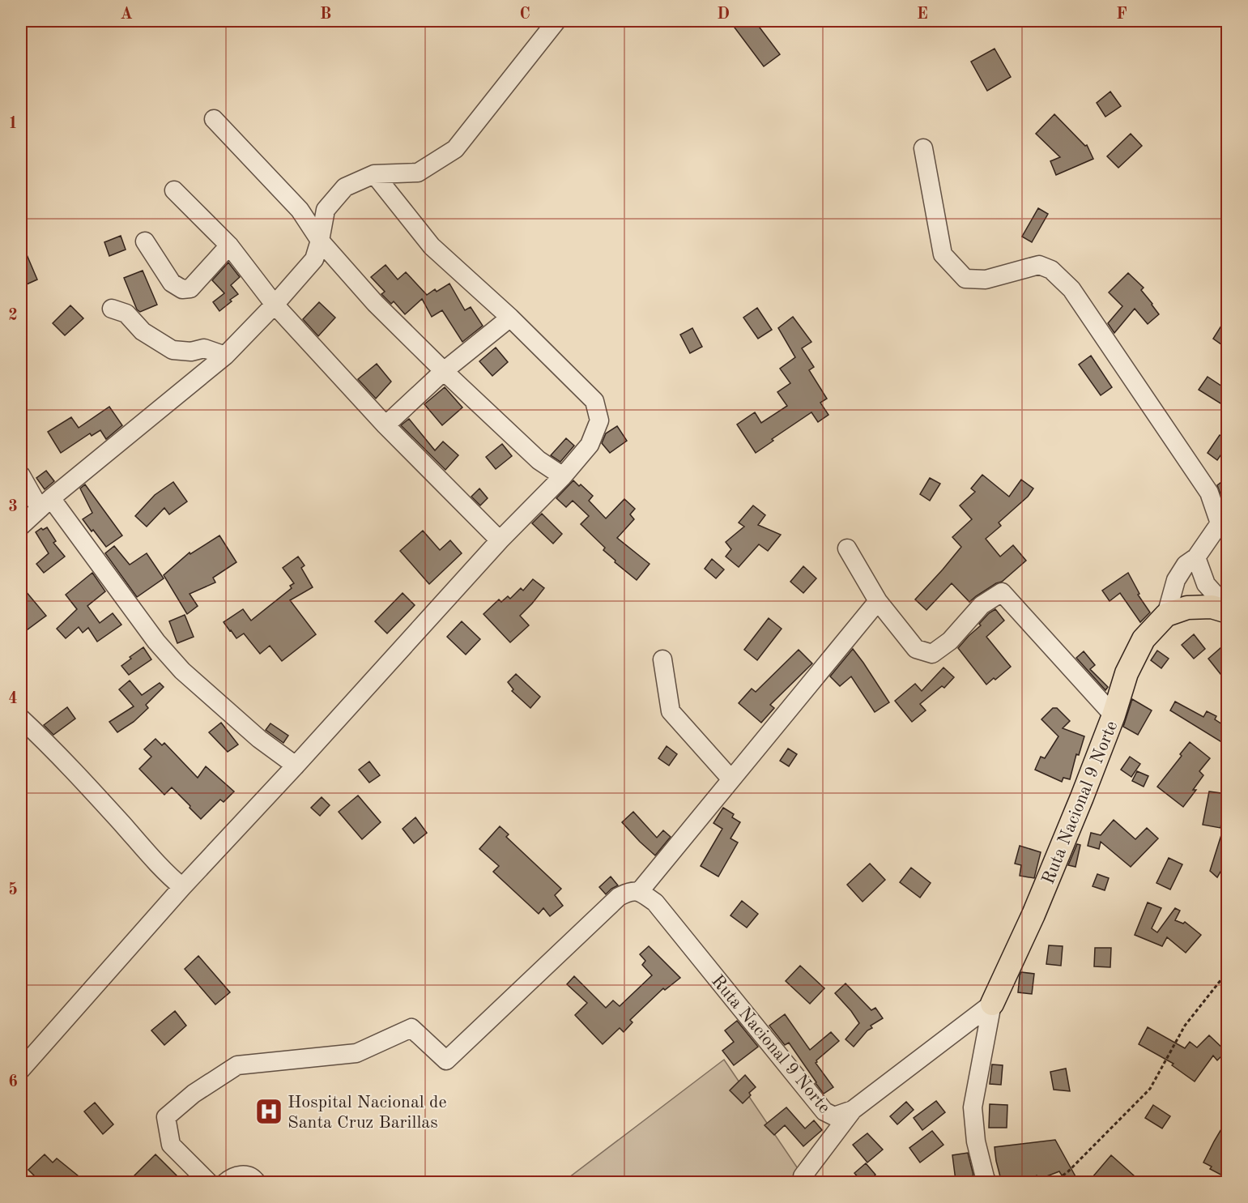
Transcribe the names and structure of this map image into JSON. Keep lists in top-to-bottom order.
{
  "streets": {
    "main road": ["Ruta Nacional 9 Norte"]
  },
  "places": {
    "hospital": ["Hospital Nacional de Santa Cruz Barillas"]
  },
  "grid": {
    "columns": [
      "A",
      "B",
      "C",
      "D",
      "E",
      "F"
    ],
    "rows": [
      "1",
      "2",
      "3",
      "4",
      "5",
      "6"
    ]
  }
}
